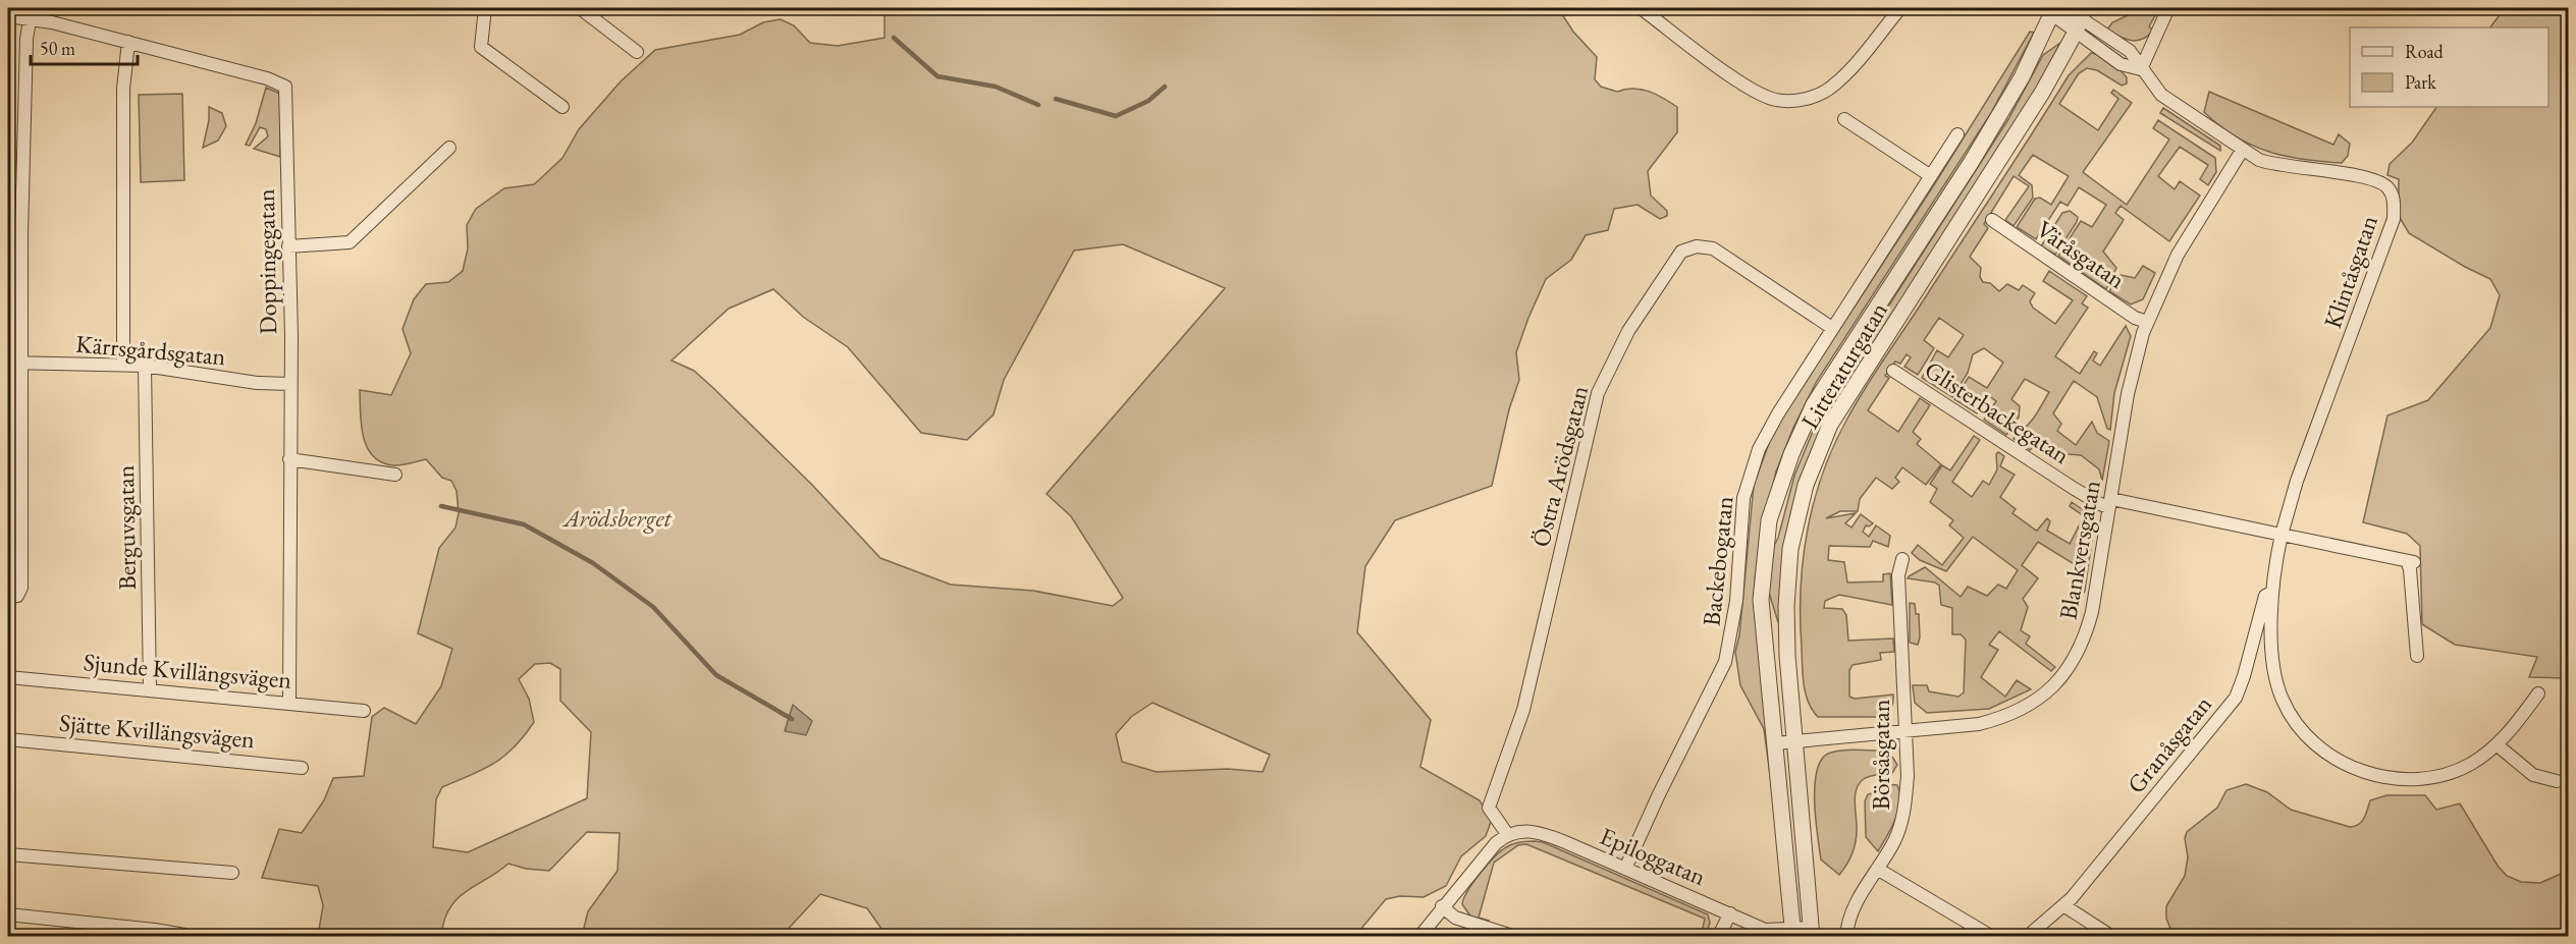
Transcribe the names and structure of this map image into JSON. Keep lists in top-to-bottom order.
{
  "streets": {
    "street": [
      "Väråsgatan",
      "Doppingegatan",
      "Klintåsgatan",
      "Kärrsgårdsgatan",
      "Litteraturgatan",
      "Glisterbackegatan",
      "Östra Arödsgatan",
      "Berguvsgatan",
      "Blankversgatan",
      "Backebogatan",
      "Sjunde Kvillängsvägen",
      "Sjätte Kvillängsvägen",
      "Granåsgatan",
      "Börsåsgatan",
      "Epiloggatan"
    ]
  },
  "crossings": [
    ["Väråsgatan", "Blankversgatan"],
    ["Doppingegatan", "Kärrsgårdsgatan"],
    ["Doppingegatan", "Sjunde Kvillängsvägen"],
    ["Klintåsgatan", "Litteraturgatan"],
    ["Klintåsgatan", "Glisterbackegatan"],
    ["Klintåsgatan", "Blankversgatan"],
    ["Klintåsgatan", "Granåsgatan"],
    ["Kärrsgårdsgatan", "Berguvsgatan"],
    ["Litteraturgatan", "Blankversgatan"],
    ["Litteraturgatan", "Epiloggatan"],
    ["Glisterbackegatan", "Blankversgatan"],
    ["Östra Arödsgatan", "Backebogatan"],
    ["Östra Arödsgatan", "Epiloggatan"],
    ["Berguvsgatan", "Sjunde Kvillängsvägen"],
    ["Blankversgatan", "Börsåsgatan"],
    ["Backebogatan", "Epiloggatan"]
  ],
  "parks": ["Arödsberget"],
  "legend": ["Road", "Park"],
  "scale_bar": "50 m"
}
